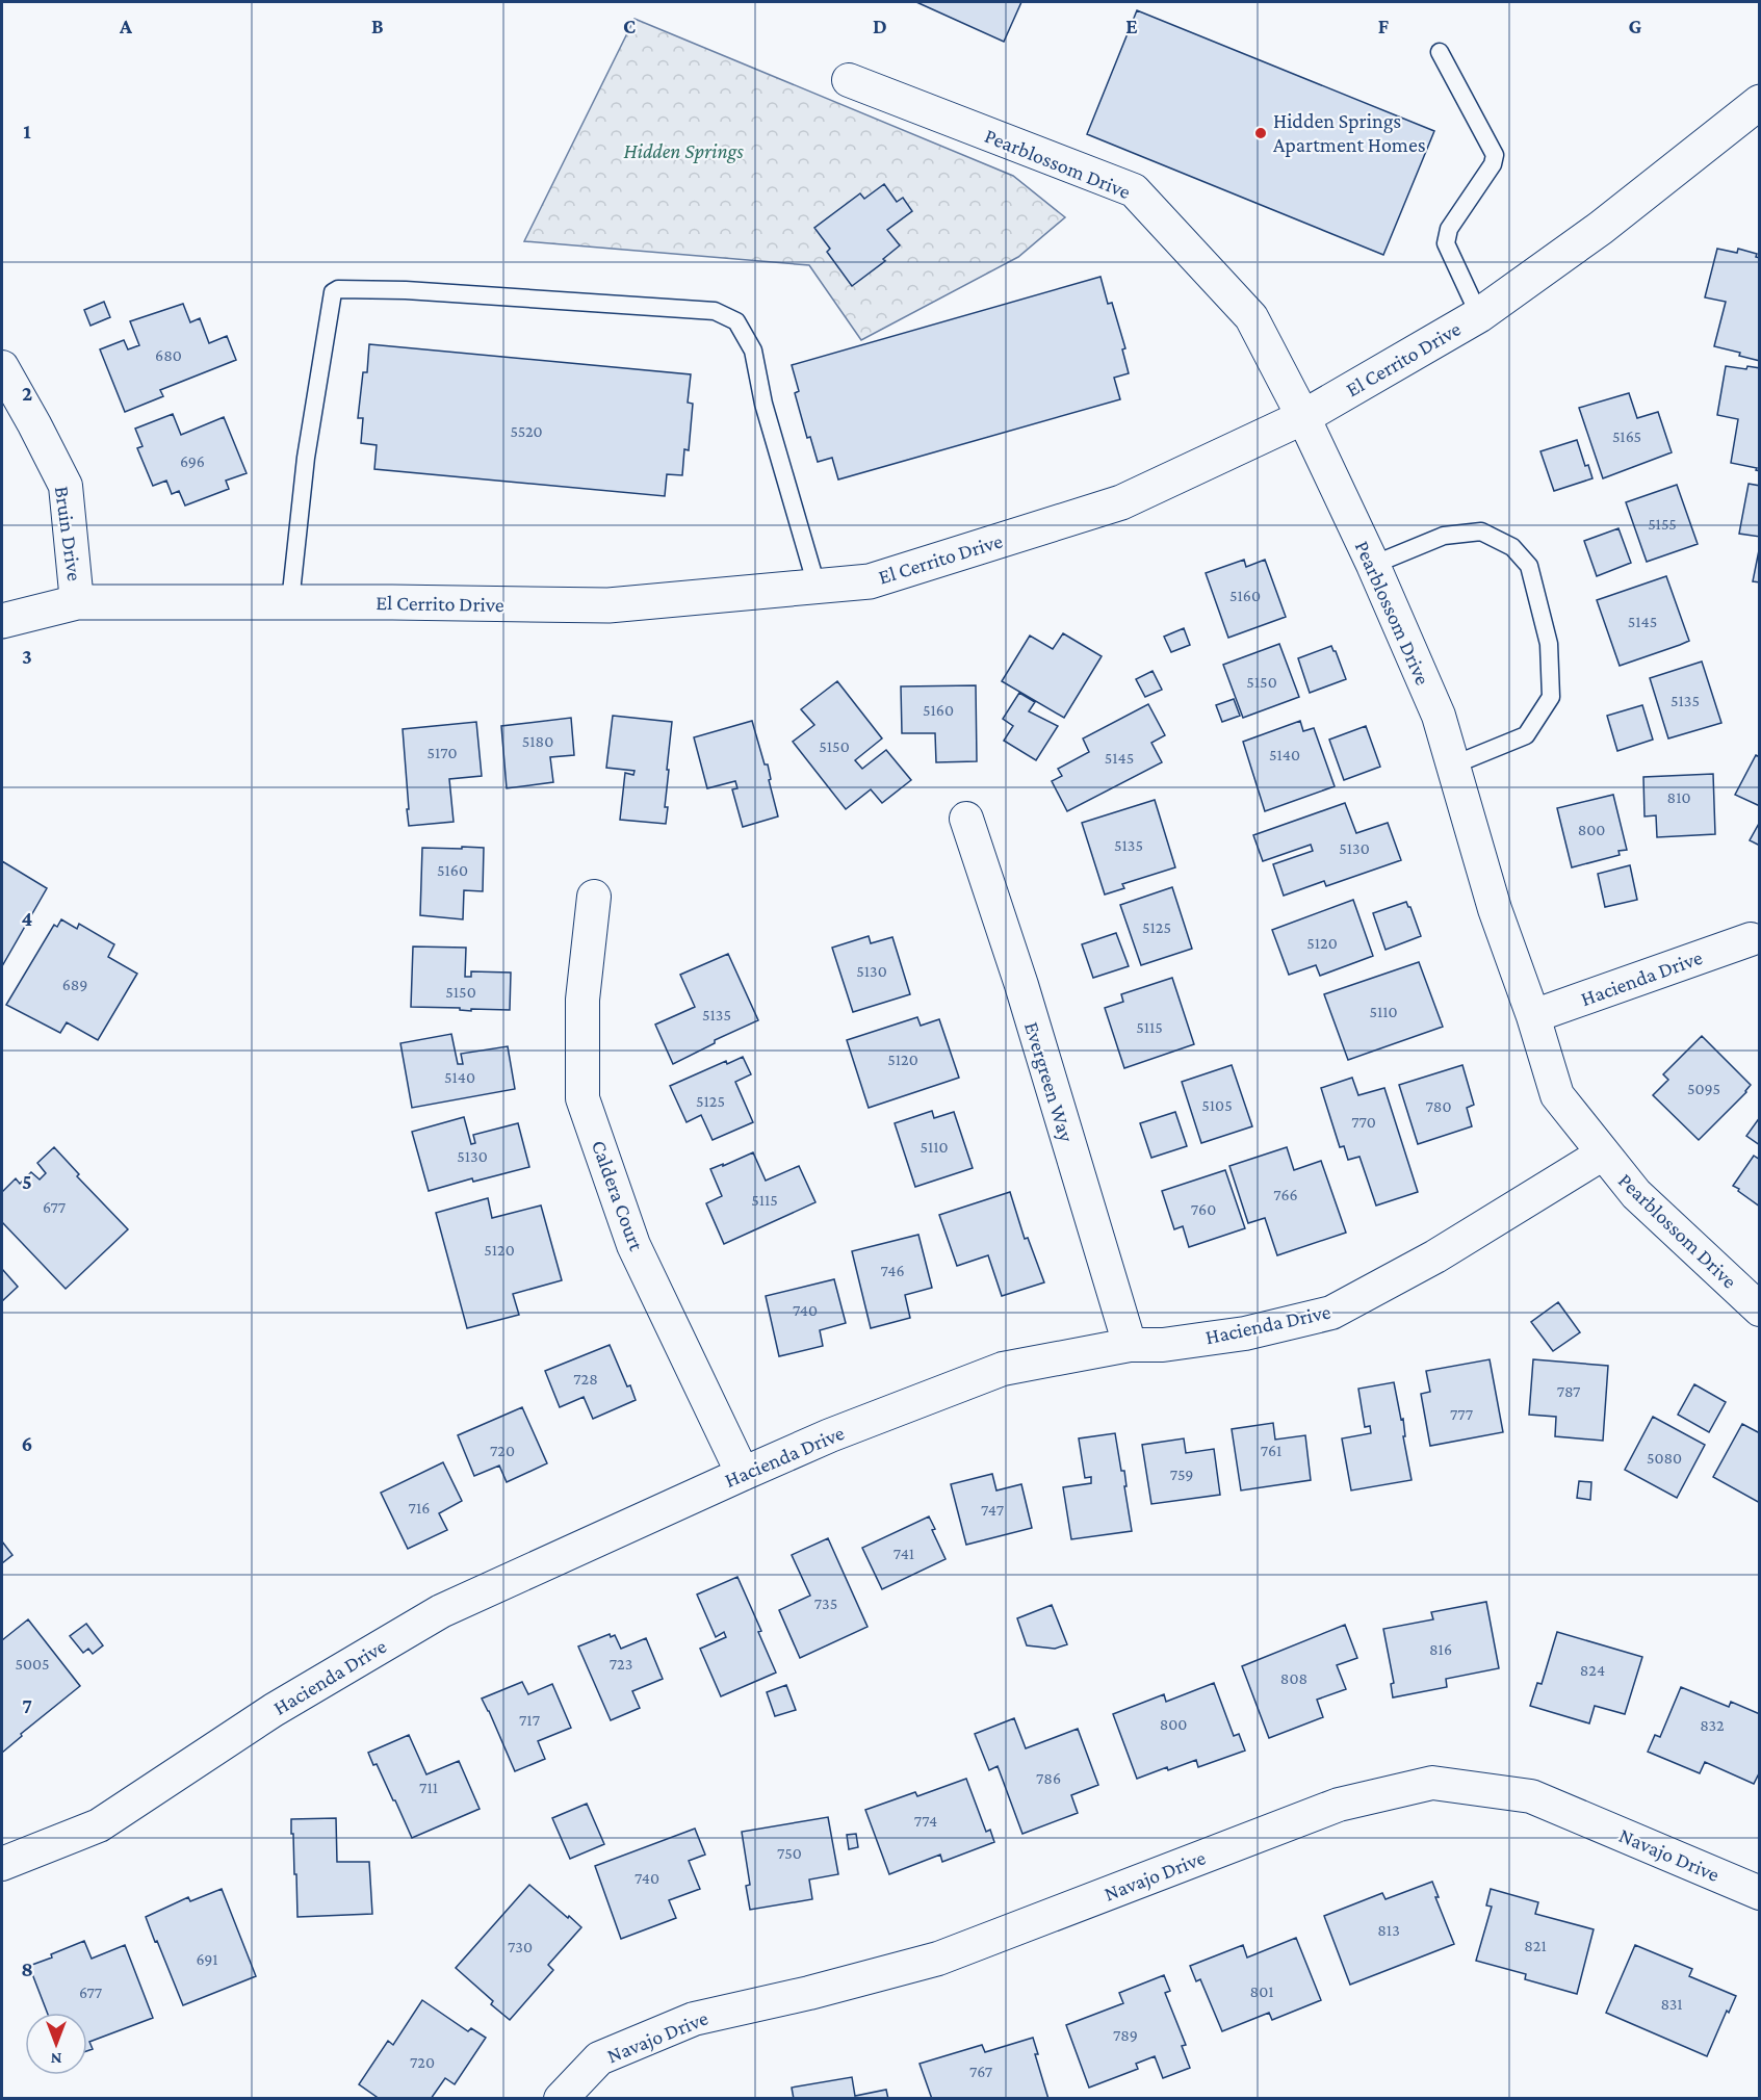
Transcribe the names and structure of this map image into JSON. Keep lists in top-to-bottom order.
{
  "streets": {
    "street": [
      "Pearblossom Drive",
      "El Cerrito Drive",
      "Bruin Drive",
      "Hacienda Drive",
      "Evergreen Way",
      "Caldera Court",
      "Navajo Drive"
    ]
  },
  "crossings": [
    ["Pearblossom Drive", "El Cerrito Drive"],
    ["Pearblossom Drive", "Hacienda Drive"],
    ["El Cerrito Drive", "Bruin Drive"],
    ["Hacienda Drive", "Evergreen Way"],
    ["Hacienda Drive", "Caldera Court"]
  ],
  "parks": ["Hidden Springs"],
  "places": ["Hidden Springs Apartment Homes"],
  "house_numbers": [
    "680",
    "5520",
    "5165",
    "696",
    "5155",
    "5160",
    "5145",
    "5150",
    "5135",
    "5160",
    "5180",
    "5150",
    "5170",
    "5140",
    "5145",
    "810",
    "800",
    "5135",
    "5130",
    "5160",
    "5125",
    "5120",
    "5130",
    "689",
    "5150",
    "5110",
    "5135",
    "5115",
    "5120",
    "5140",
    "5095",
    "5125",
    "5105",
    "780",
    "770",
    "5110",
    "5130",
    "766",
    "5115",
    "677",
    "760",
    "5120",
    "746",
    "740",
    "728",
    "787",
    "777",
    "720",
    "761",
    "5080",
    "759",
    "716",
    "747",
    "741",
    "735",
    "816",
    "5005",
    "723",
    "824",
    "808",
    "717",
    "800",
    "832",
    "786",
    "711",
    "774",
    "750",
    "740",
    "813",
    "821",
    "730",
    "691",
    "801",
    "677",
    "831",
    "789",
    "720",
    "767"
  ],
  "north": "bottom",
  "grid": {
    "columns": [
      "A",
      "B",
      "C",
      "D",
      "E",
      "F",
      "G"
    ],
    "rows": [
      "1",
      "2",
      "3",
      "4",
      "5",
      "6",
      "7",
      "8"
    ]
  }
}
